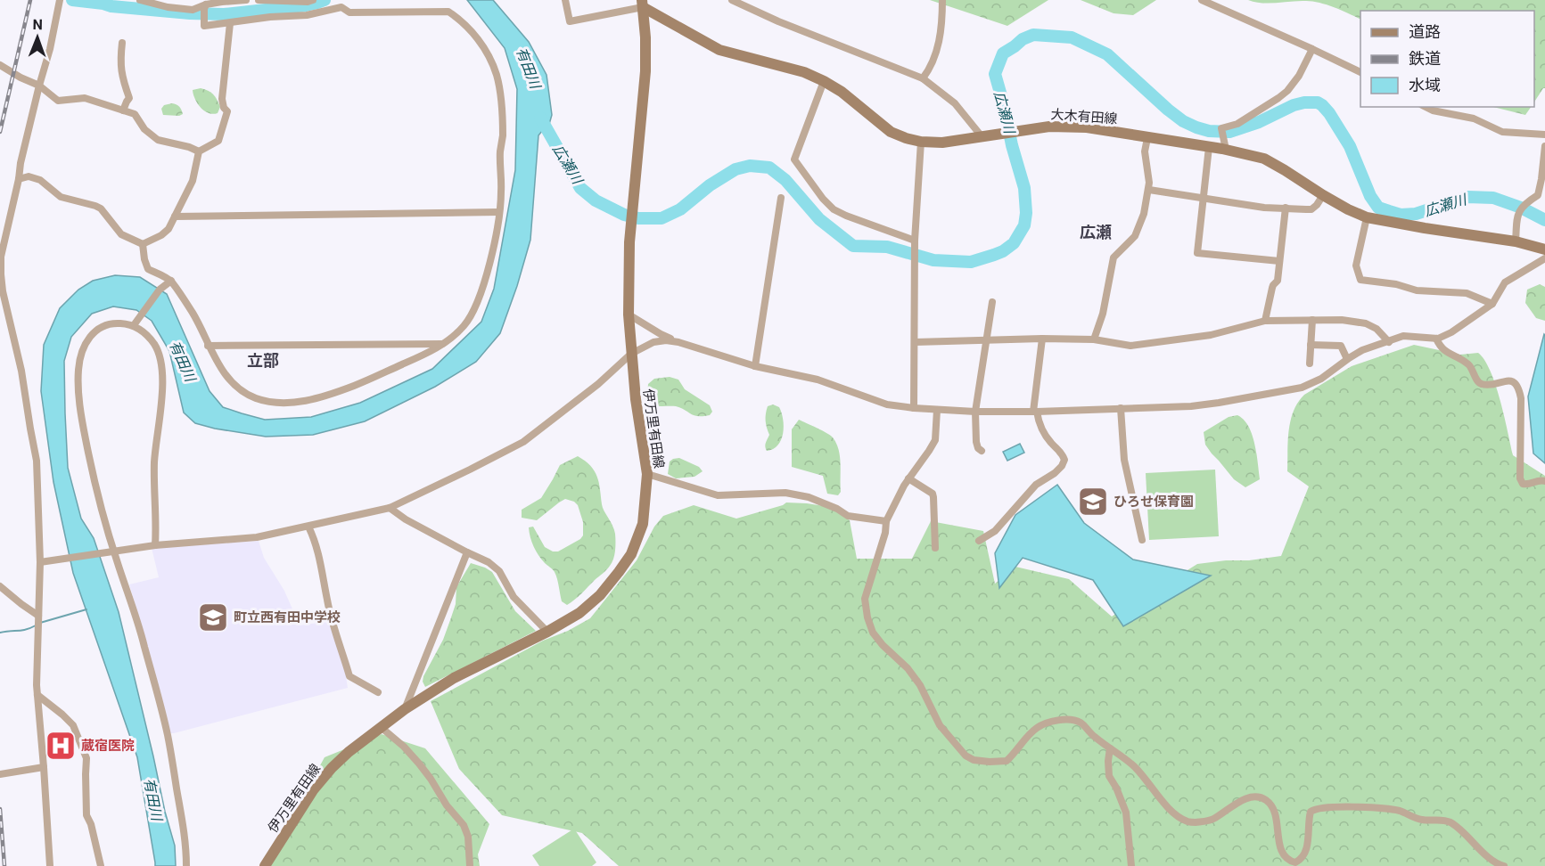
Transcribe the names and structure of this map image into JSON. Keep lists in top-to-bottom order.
{
  "streets": {
    "main road": ["大木有田線", "伊万里有田線"]
  },
  "crossings": [
    ["大木有田線", "伊万里有田線"]
  ],
  "districts": ["広瀬", "立部"],
  "water": ["有田川", "広瀬川"],
  "places": {
    "school or university": ["ひろせ保育園", "町立西有田中学校"],
    "hospital": ["蔵宿医院"]
  },
  "legend": ["道路", "鉄道", "水域"],
  "north": "top"
}
